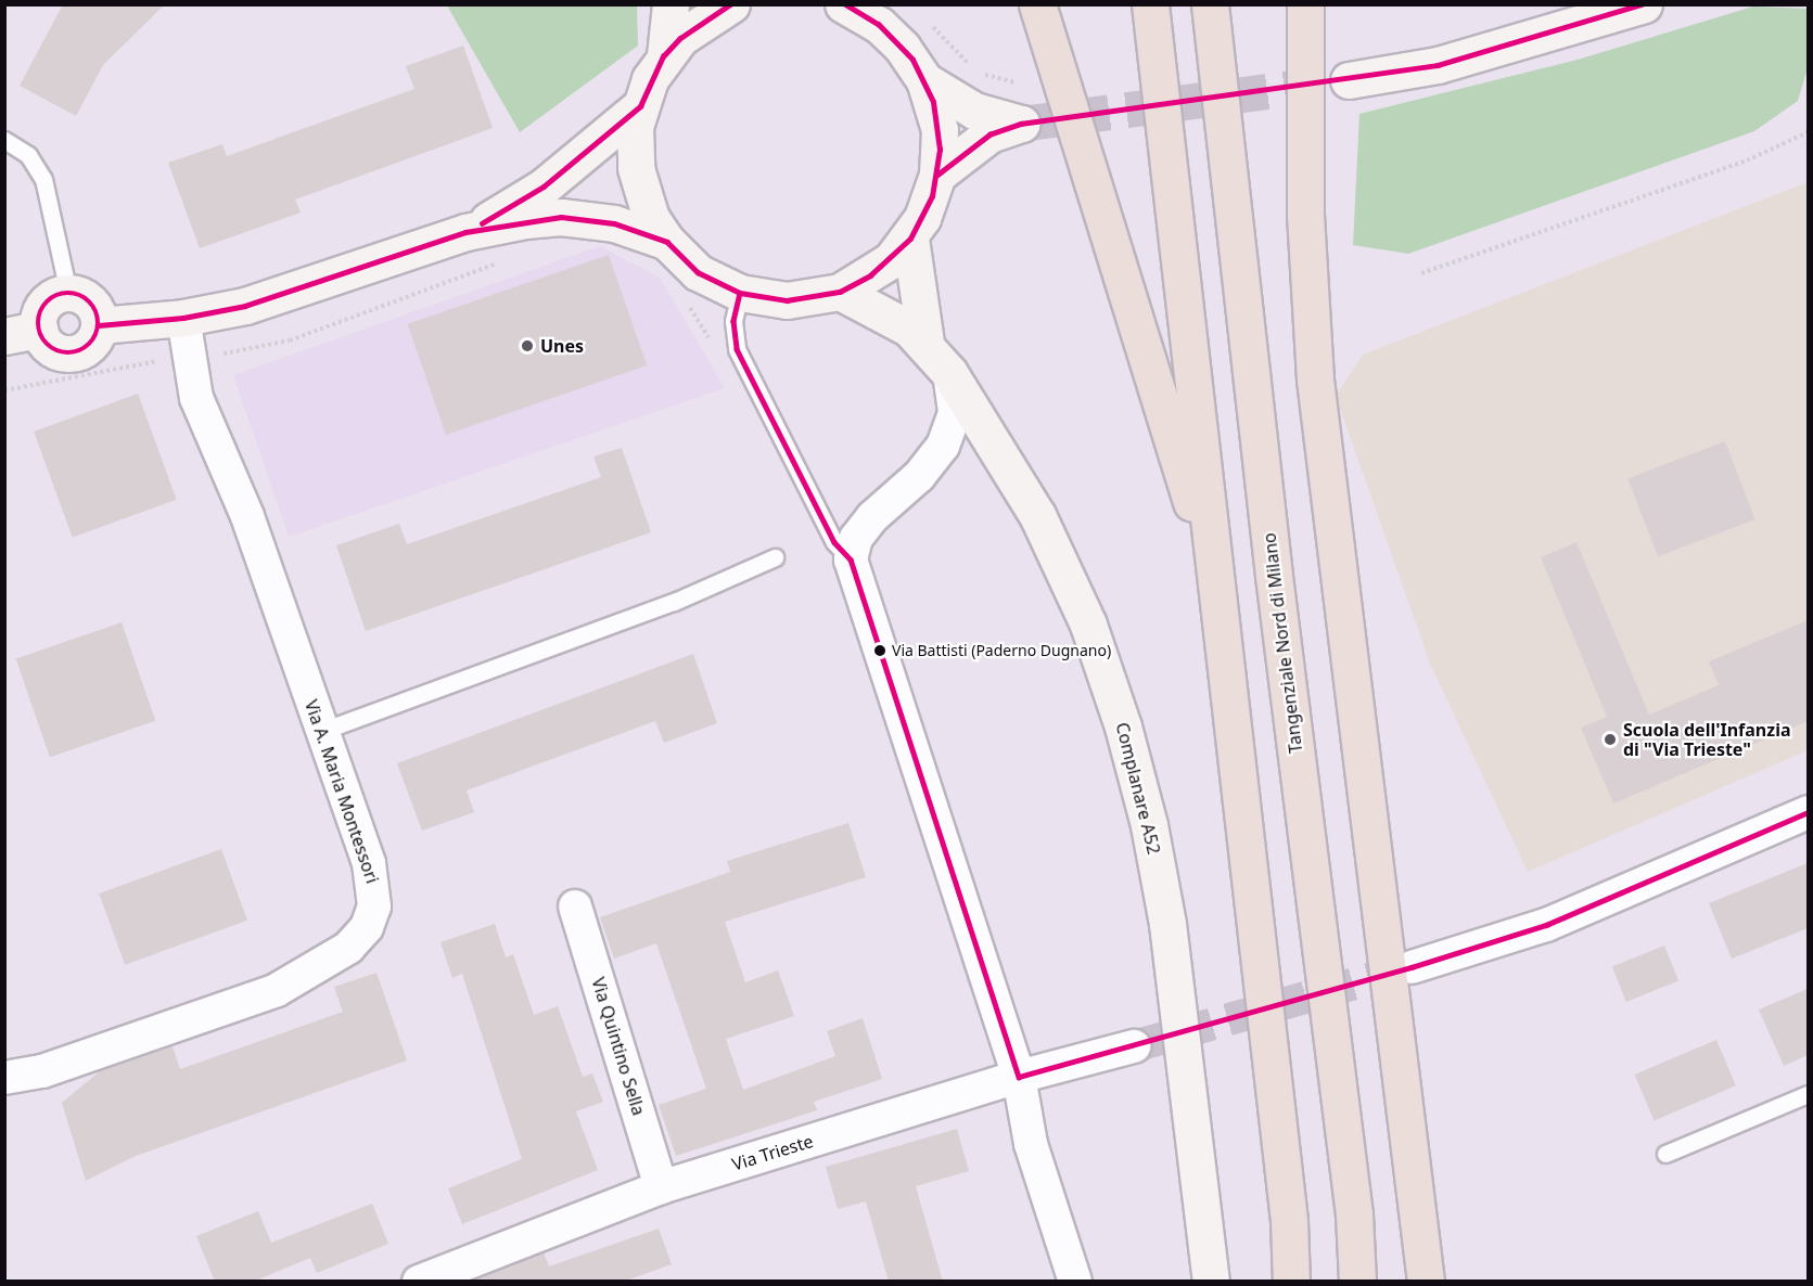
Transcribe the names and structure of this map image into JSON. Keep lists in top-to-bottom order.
{
  "streets": {
    "highway": ["Tangenziale Nord di Milano"],
    "main road": ["Complanare A52"],
    "street": ["Via A. Maria Montessori", "Via Quintino Sella", "Via Trieste"]
  },
  "crossings": [
    ["Via Quintino Sella", "Via Trieste"]
  ],
  "places": ["Unes", "Via Battisti (Paderno Dugnano)", "Scuola dell'Infanzia di \"Via Trieste\""]
}
